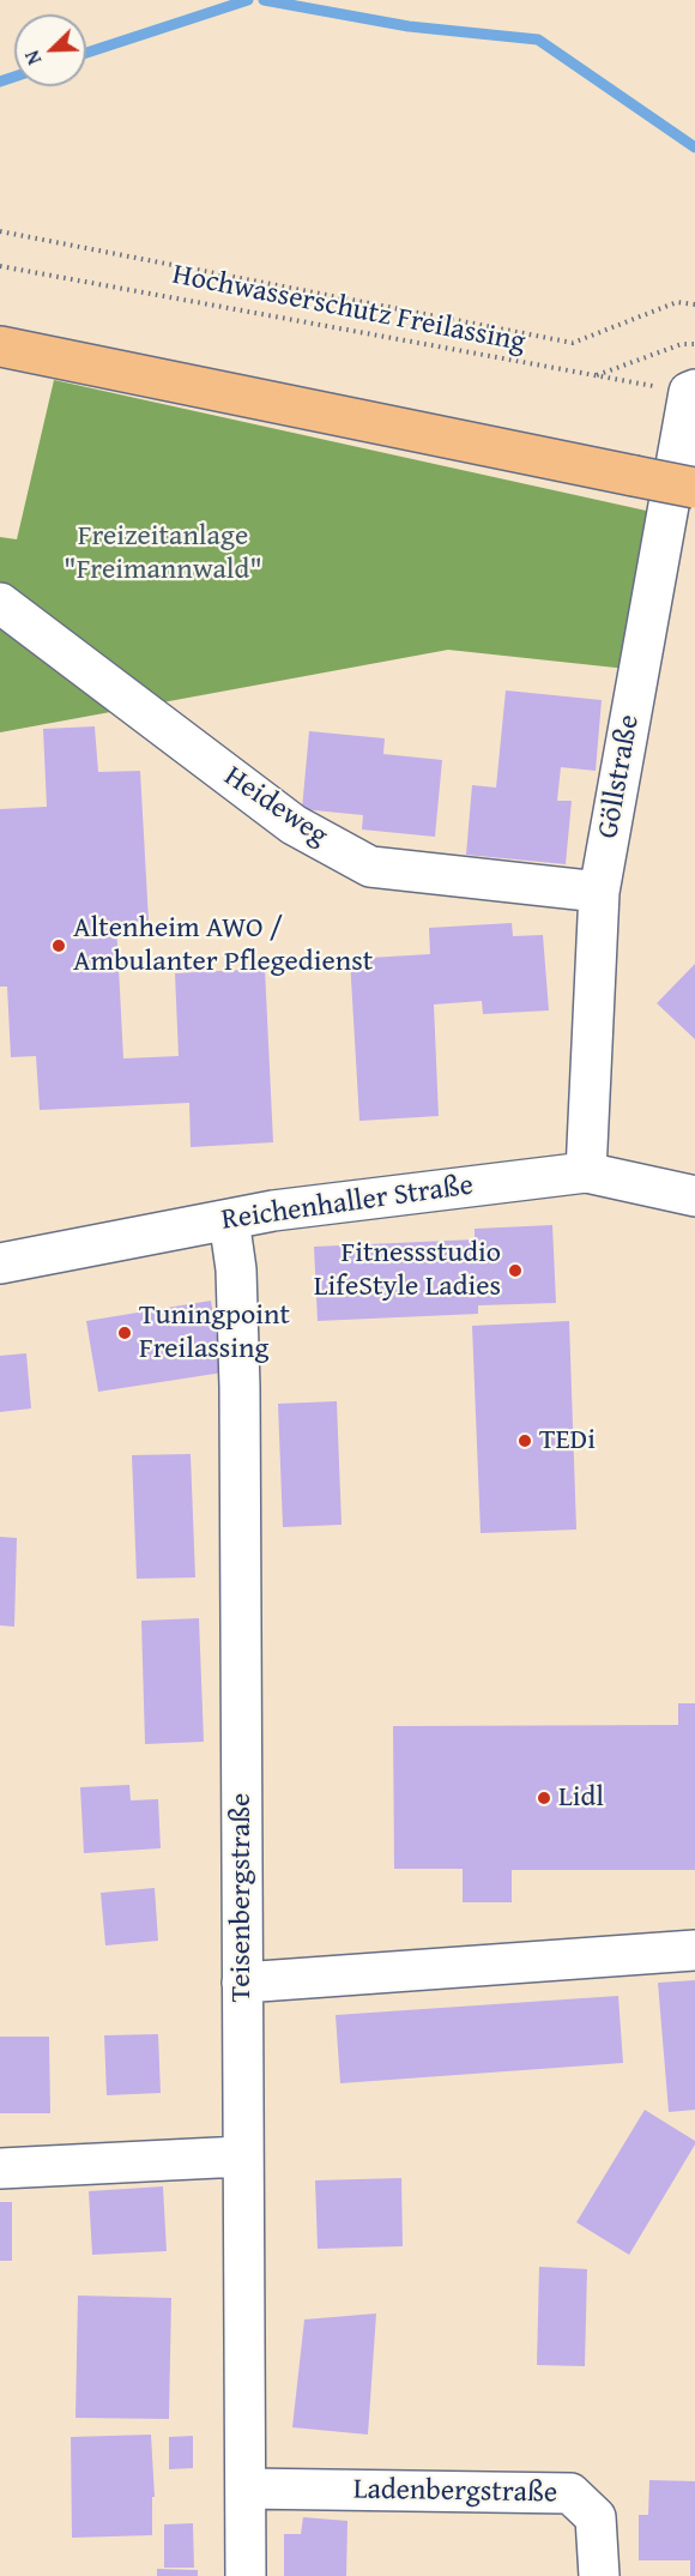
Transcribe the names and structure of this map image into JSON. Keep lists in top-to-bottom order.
{
  "streets": {
    "street": [
      "Göllstraße",
      "Heideweg",
      "Reichenhaller Straße",
      "Teisenbergstraße",
      "Ladenbergstraße"
    ],
    "path": ["Hochwasserschutz Freilassing"]
  },
  "crossings": [
    ["Hochwasserschutz Freilassing", "Göllstraße"],
    ["Göllstraße", "Heideweg"],
    ["Göllstraße", "Reichenhaller Straße"],
    ["Reichenhaller Straße", "Teisenbergstraße"],
    ["Teisenbergstraße", "Ladenbergstraße"]
  ],
  "parks": ["Freizeitanlage \"Freimannwald\""],
  "places": [
    "Altenheim AWO / Ambulanter Pflegedienst",
    "Fitnessstudio LifeStyle Ladies",
    "Tuningpoint Freilassing",
    "TEDi",
    "Lidl"
  ],
  "north": "bottom left"
}
